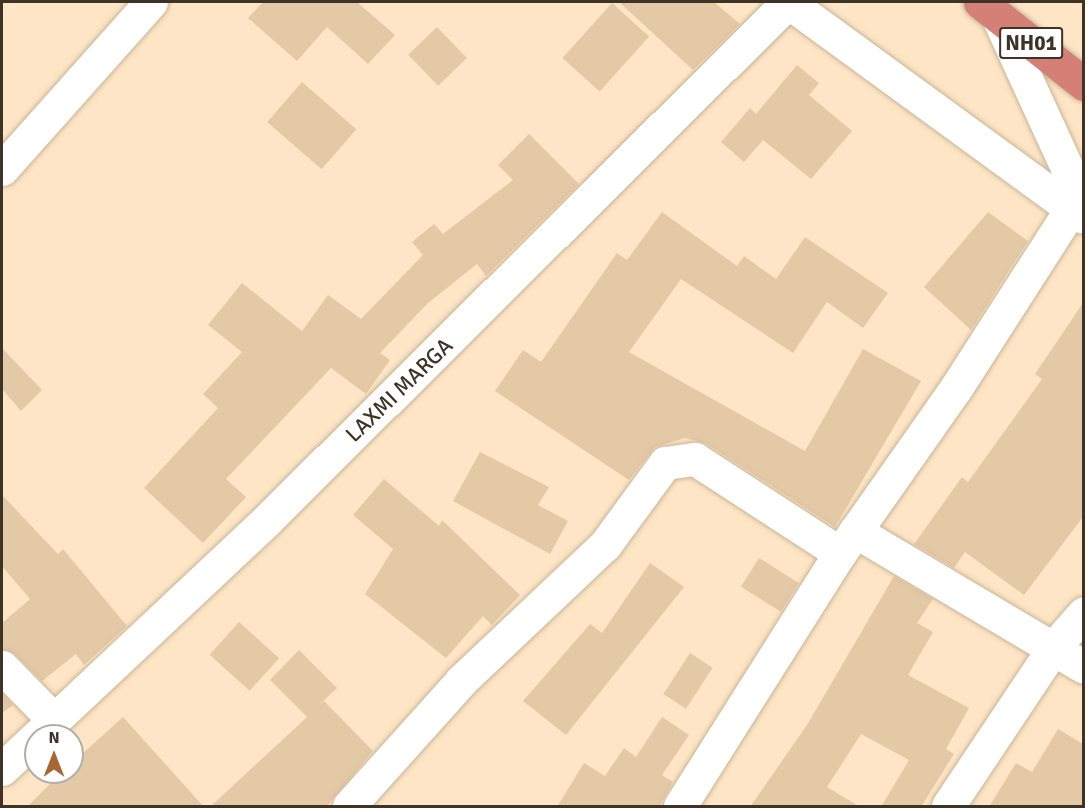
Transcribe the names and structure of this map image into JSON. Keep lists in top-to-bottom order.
{
  "streets": {
    "highway": ["NH01"],
    "street": ["LAXMI MARGA"]
  },
  "north": "top"
}
